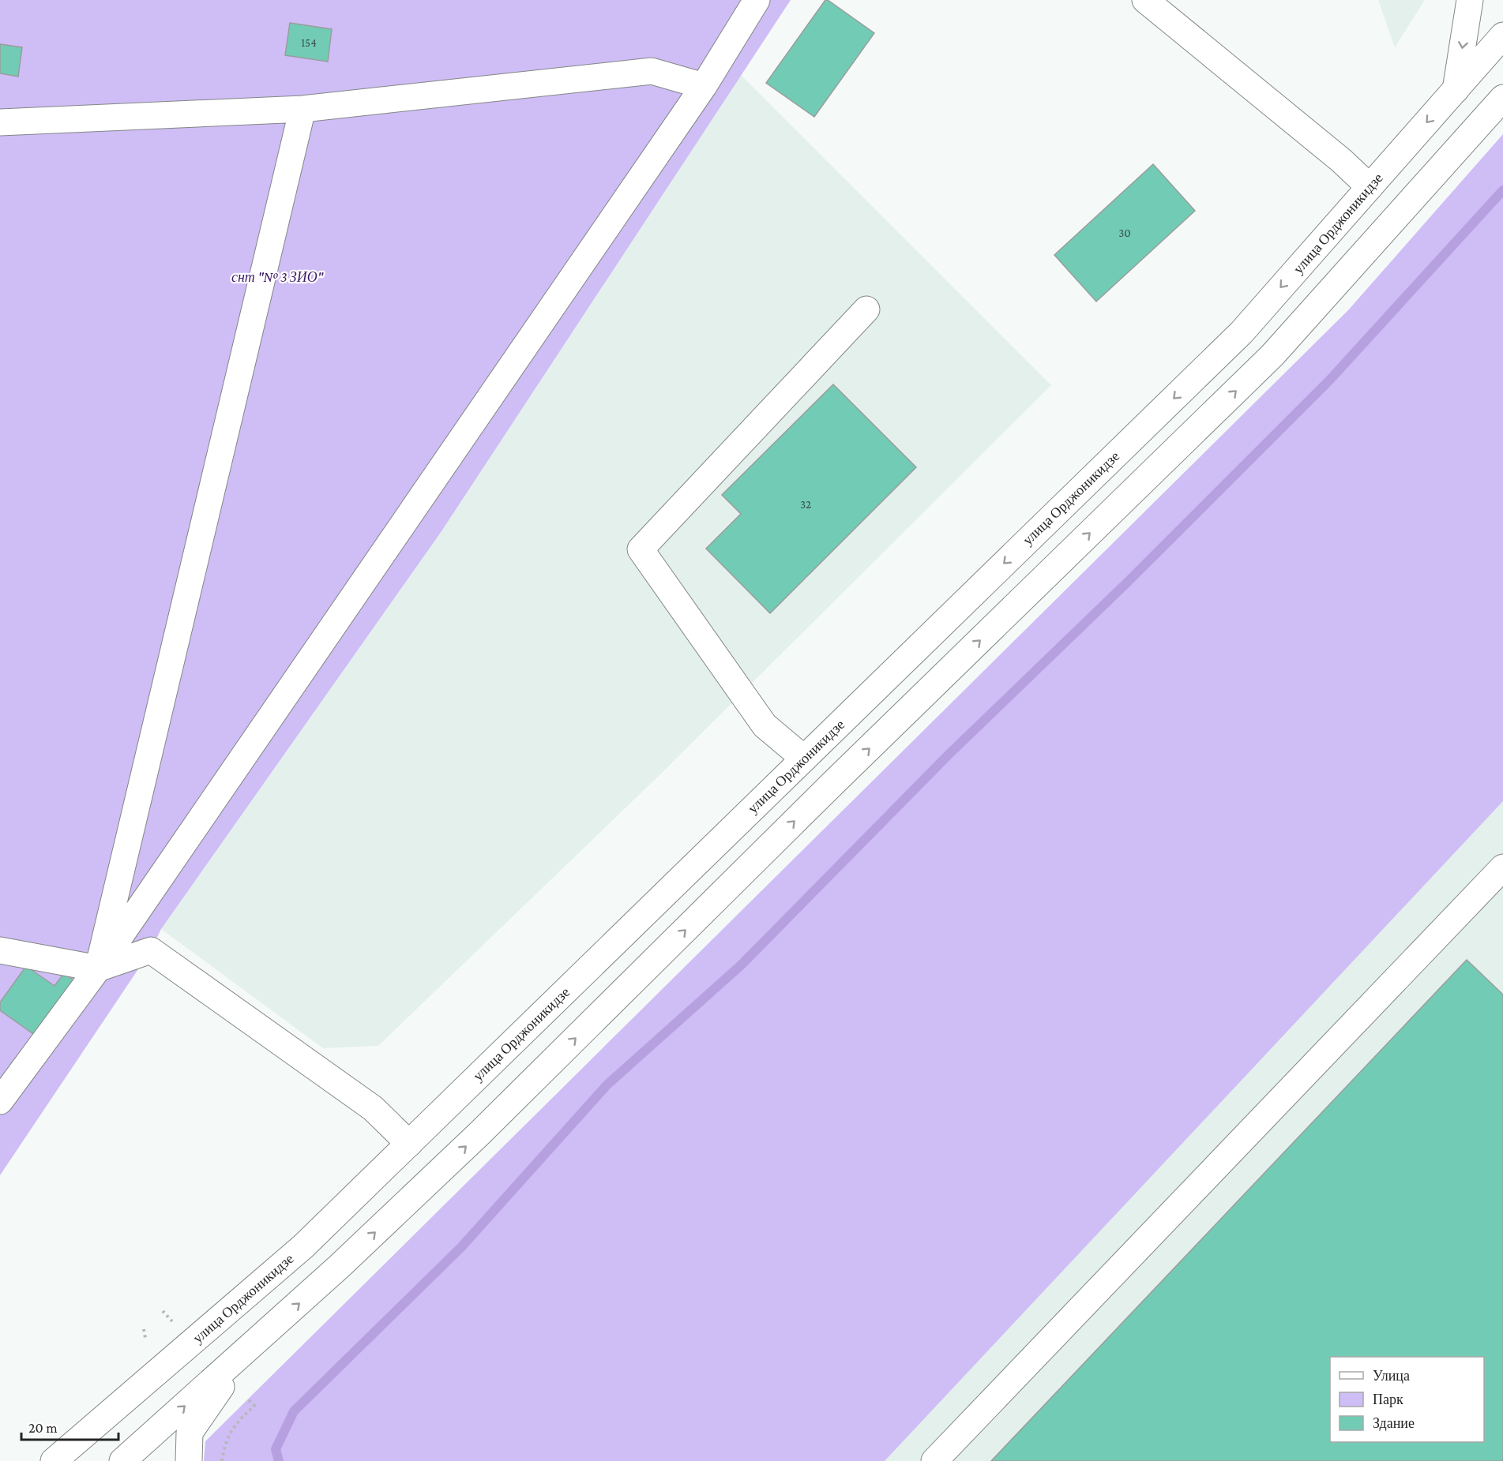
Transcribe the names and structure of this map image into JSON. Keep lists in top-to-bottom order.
{
  "streets": {
    "main road": ["улица Орджоникидзе"]
  },
  "parks": ["снт \"№ 3 ЗИО\""],
  "house_numbers": ["154", "30", "32"],
  "legend": ["Улица", "Парк", "Здание"],
  "scale_bar": "20 m"
}
